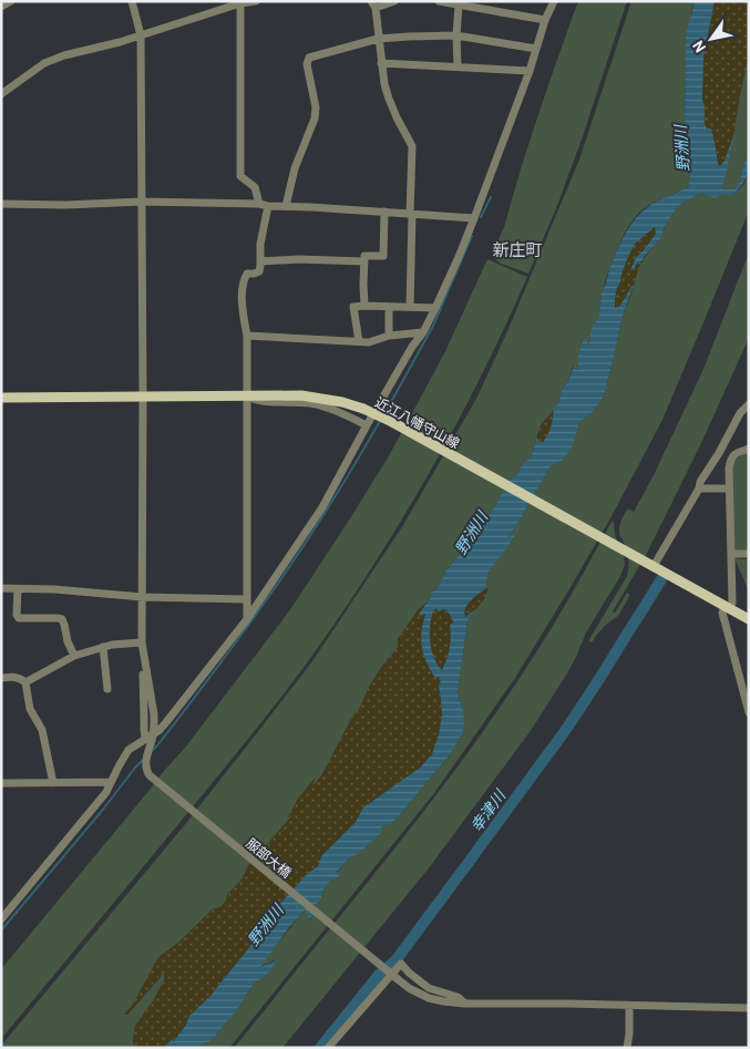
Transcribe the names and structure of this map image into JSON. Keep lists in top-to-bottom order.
{
  "streets": {
    "main road": ["近江八幡守山線"],
    "street": ["服部大橋"]
  },
  "districts": ["新庄町"],
  "water": ["野洲川", "幸津川"],
  "north": "bottom left"
}
